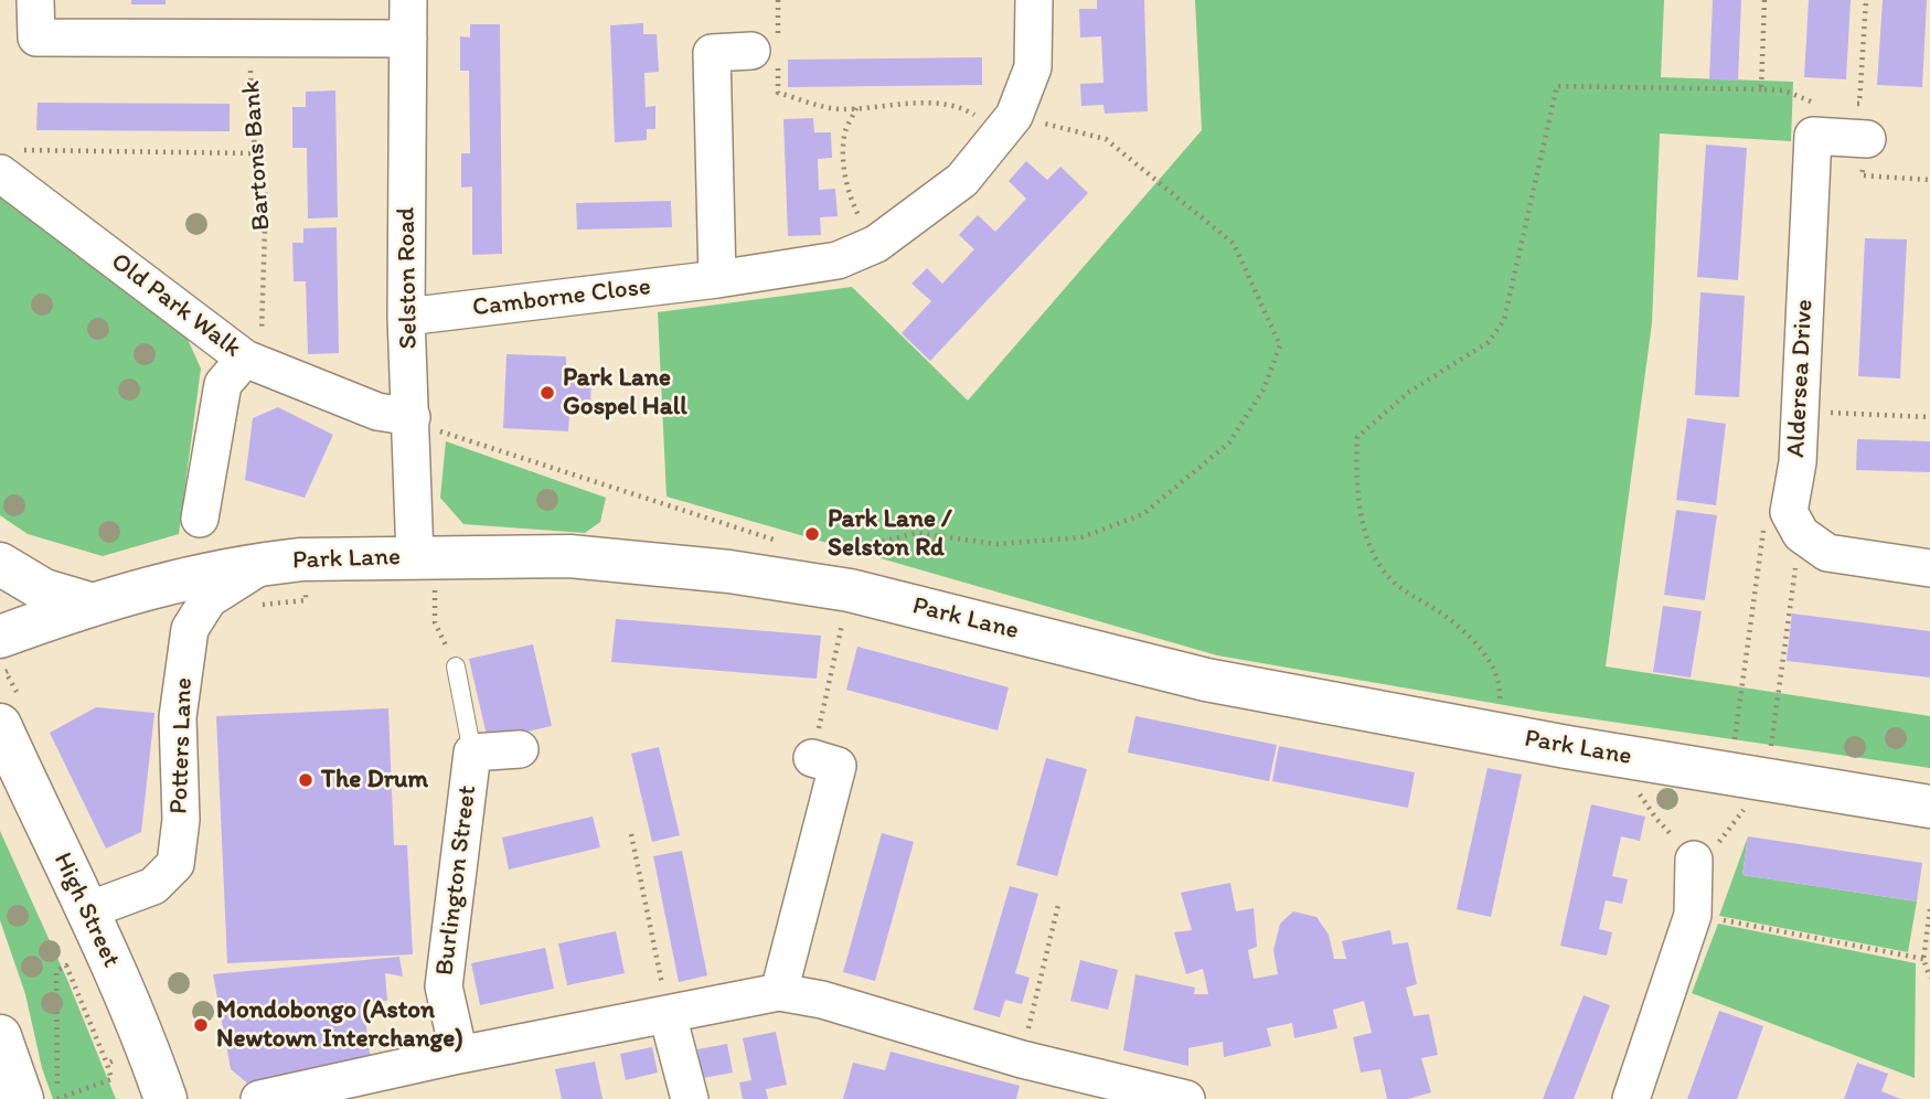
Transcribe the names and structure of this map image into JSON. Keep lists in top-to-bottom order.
{
  "streets": {
    "main road": ["Park Lane", "High Street"],
    "street": [
      "Selston Road",
      "Camborne Close",
      "Old Park Walk",
      "Aldersea Drive",
      "Potters Lane",
      "Burlington Street"
    ],
    "path": ["Bartons Bank"]
  },
  "crossings": [
    ["Bartons Bank", "Old Park Walk"],
    ["Selston Road", "Camborne Close"],
    ["Selston Road", "Old Park Walk"],
    ["Selston Road", "Park Lane"],
    ["Park Lane", "Potters Lane"],
    ["Potters Lane", "High Street"]
  ],
  "places": [
    "Park Lane Gospel Hall",
    "Park Lane / Selston Rd",
    "The Drum",
    "Mondobongo (Aston Newtown Interchange)"
  ]
}
